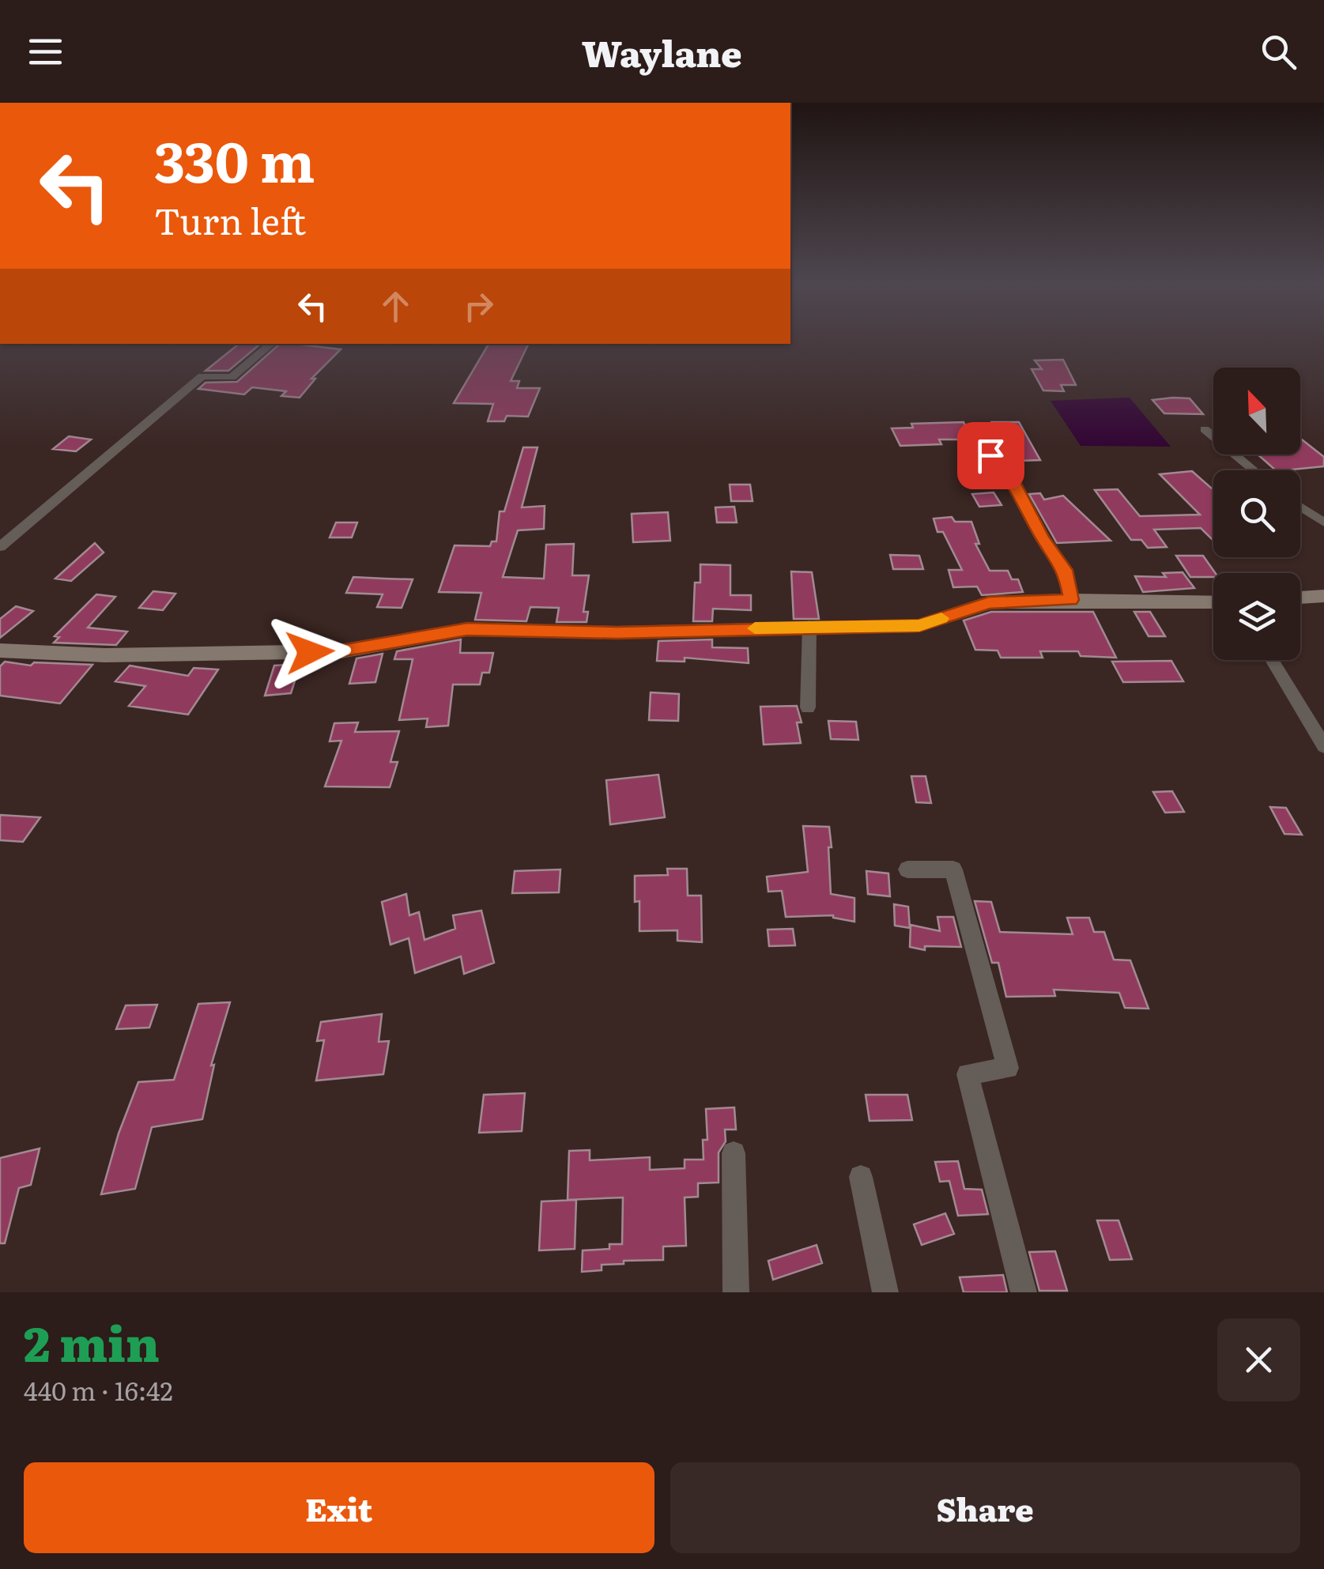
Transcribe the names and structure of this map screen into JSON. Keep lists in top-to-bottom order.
{
  "north": "top left",
  "page": {
    "header": "Waylane",
    "turn": ["330 m", "Turn left"],
    "heading": ["2 min", "440 m · 16:42"],
    "buttons": ["Exit", "Share"]
  }
}
